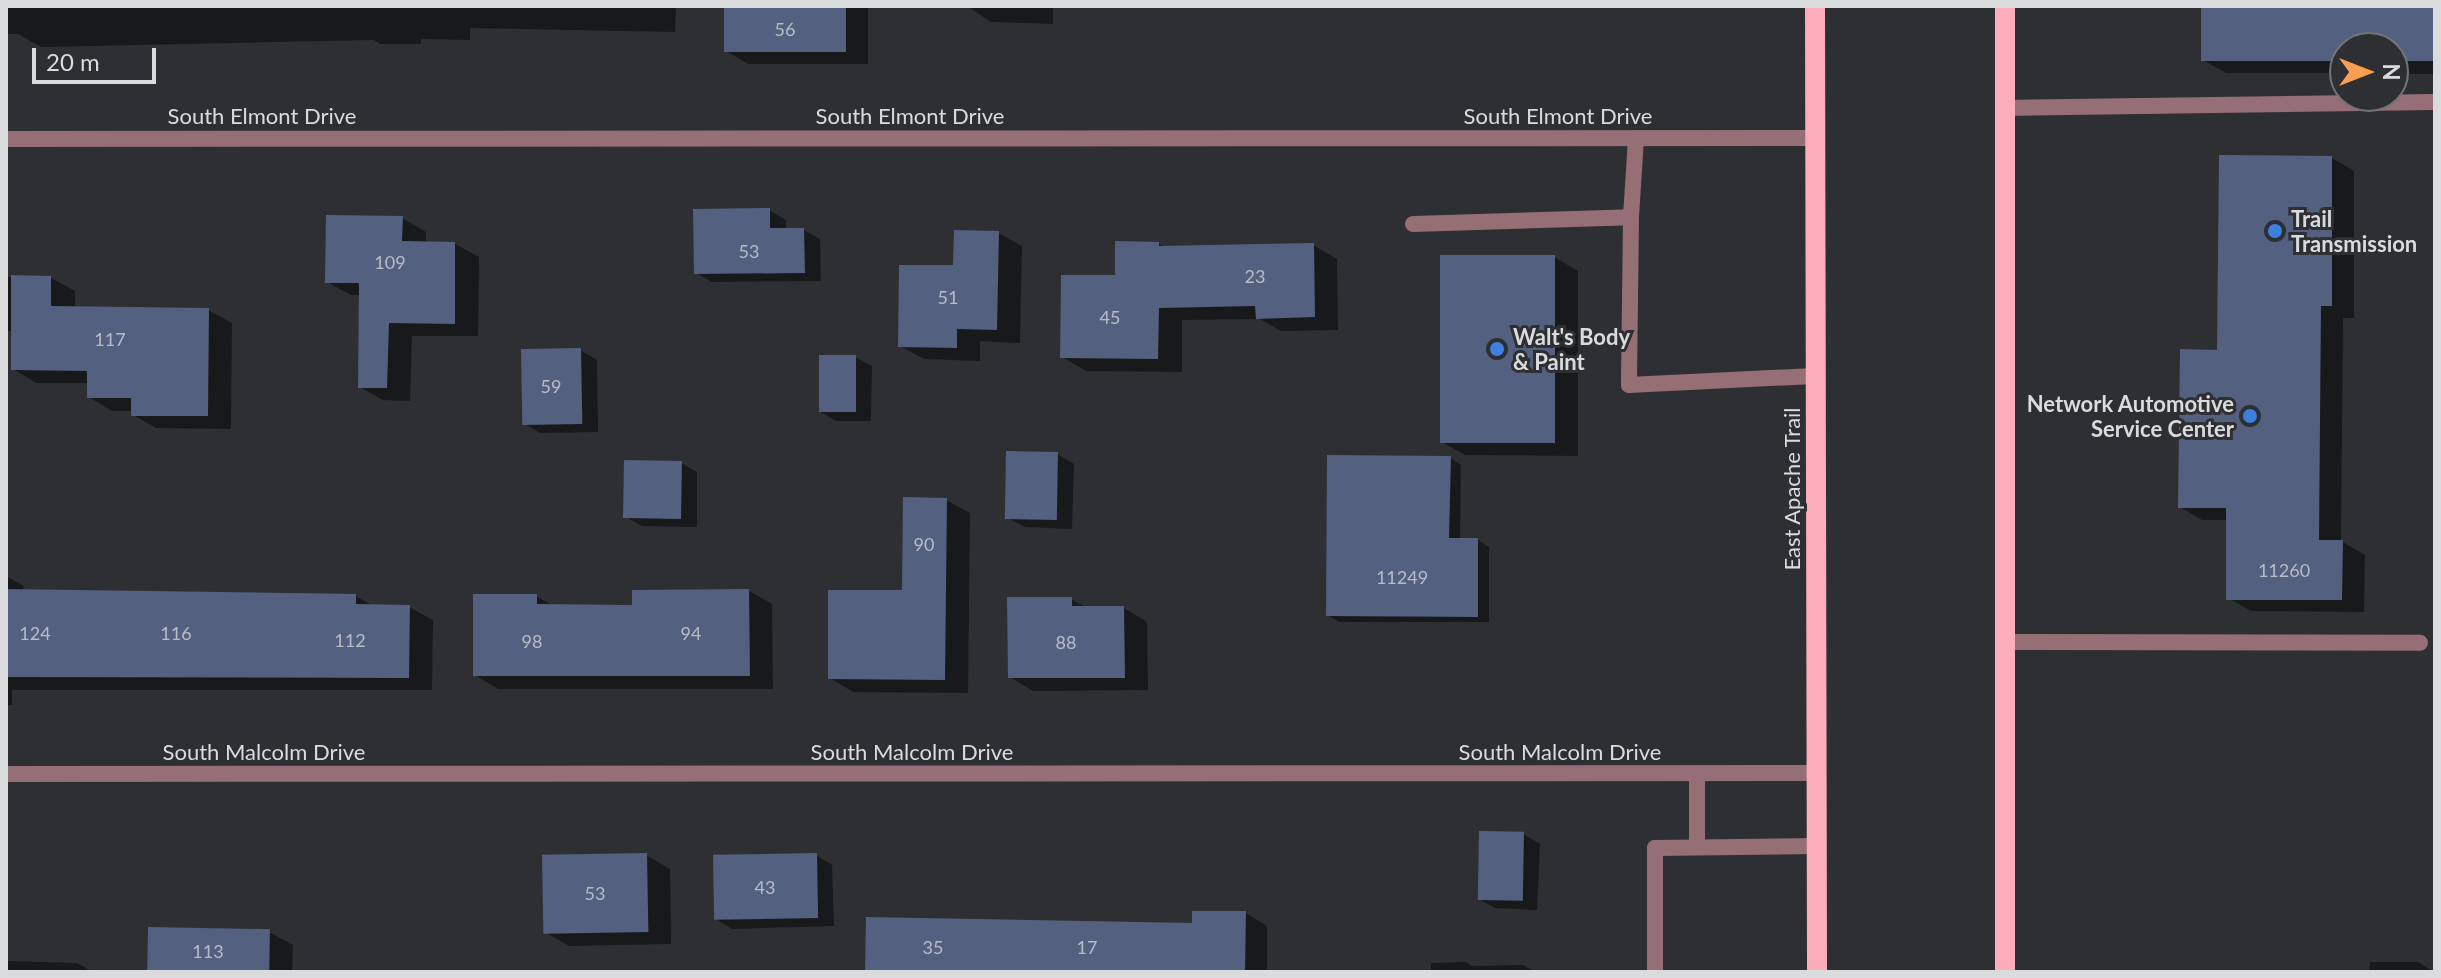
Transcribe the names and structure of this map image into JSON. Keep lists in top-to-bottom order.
{
  "streets": {
    "main road": ["East Apache Trail"],
    "street": ["South Elmont Drive", "South Malcolm Drive"]
  },
  "crossings": [
    ["South Elmont Drive", "East Apache Trail"],
    ["East Apache Trail", "South Malcolm Drive"]
  ],
  "places": ["Trail Transmission", "Walt's Body & Paint", "Network Automotive Service Center"],
  "house_numbers": [
    "56",
    "53",
    "109",
    "23",
    "51",
    "45",
    "117",
    "59",
    "90",
    "11260",
    "11249",
    "124",
    "116",
    "94",
    "112",
    "98",
    "88",
    "43",
    "53",
    "35",
    "17",
    "113"
  ],
  "scale_bar": "20 m",
  "north": "right"
}
